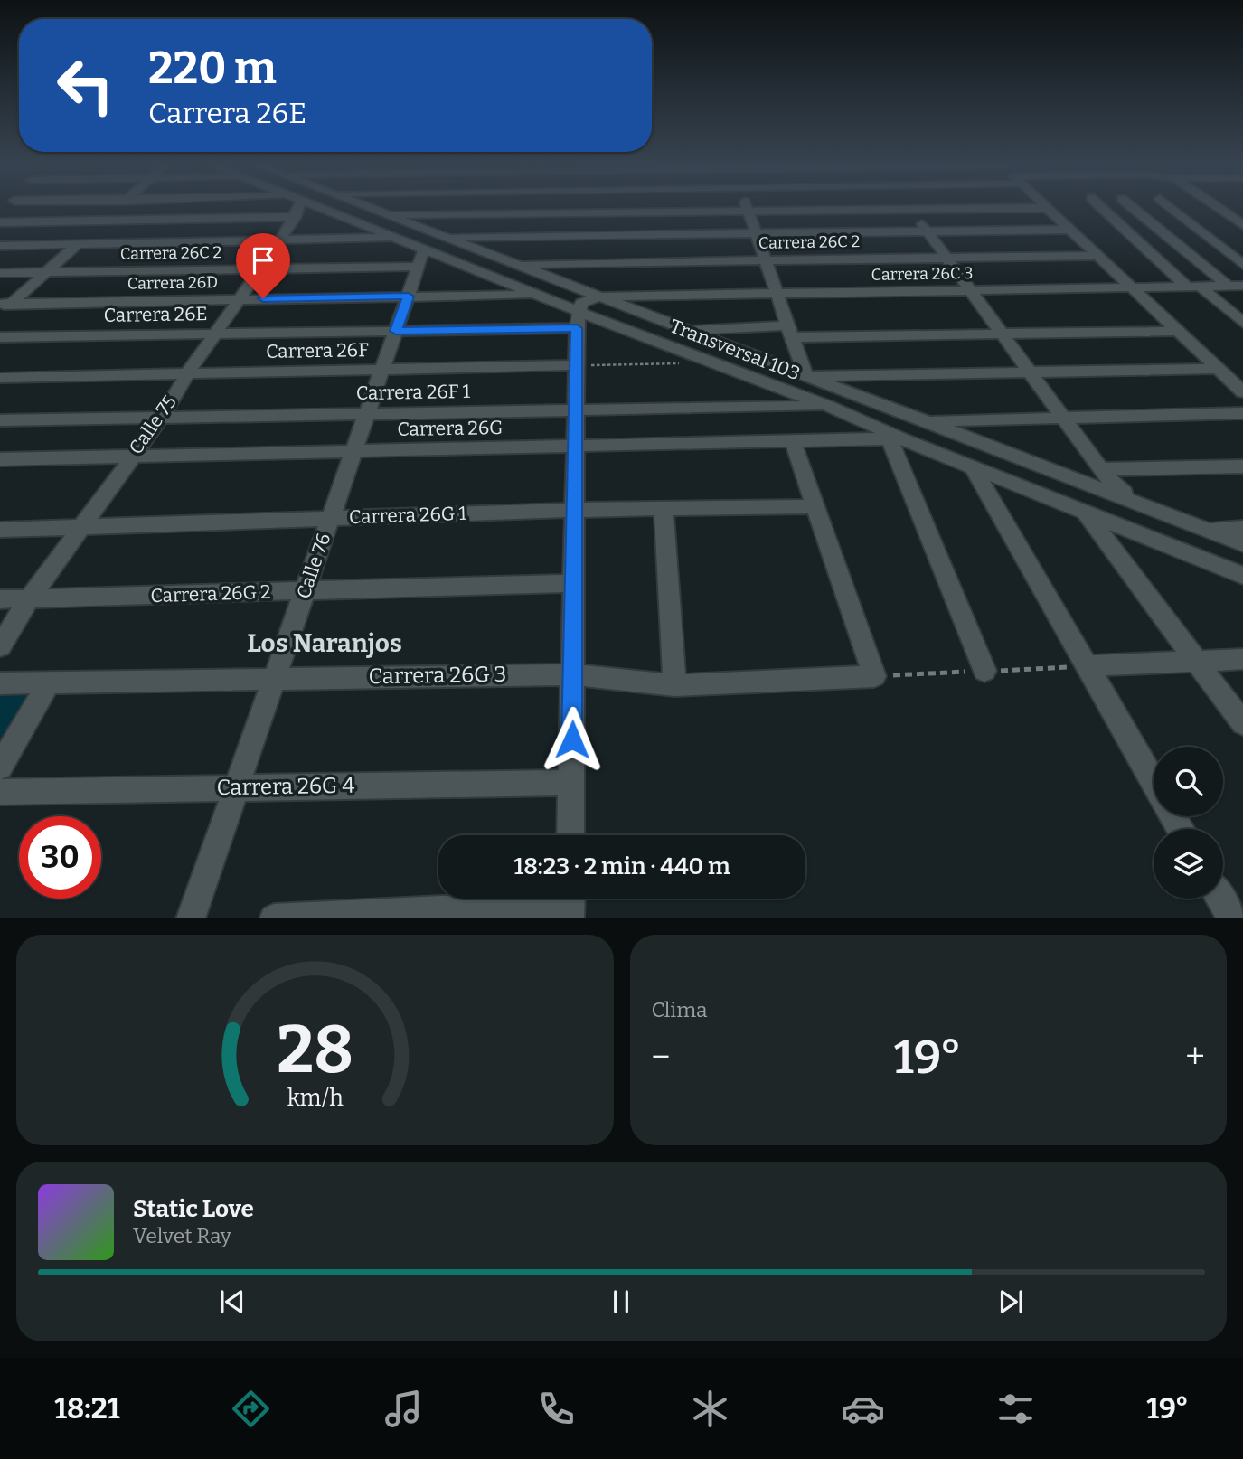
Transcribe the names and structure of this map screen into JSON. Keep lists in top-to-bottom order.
{
  "streets": {
    "street": [
      "Carrera 26C 2",
      "Carrera 26C 3",
      "Carrera 26D",
      "Carrera 26E",
      "Transversal 103",
      "Carrera 26F",
      "Carrera 26F 1",
      "Calle 75",
      "Carrera 26G",
      "Carrera 26G 1",
      "Calle 76",
      "Carrera 26G 2",
      "Carrera 26G 3",
      "Carrera 26G 4"
    ]
  },
  "crossings": [
    ["Carrera 26C 2", "Transversal 103"],
    ["Carrera 26C 2", "Calle 75"],
    ["Carrera 26C 2", "Calle 76"],
    ["Carrera 26C 3", "Transversal 103"],
    ["Carrera 26D", "Transversal 103"],
    ["Carrera 26D", "Calle 75"],
    ["Carrera 26D", "Calle 76"],
    ["Carrera 26E", "Transversal 103"],
    ["Carrera 26E", "Calle 75"],
    ["Carrera 26E", "Calle 76"],
    ["Transversal 103", "Carrera 26F 1"],
    ["Transversal 103", "Carrera 26G"],
    ["Transversal 103", "Calle 76"],
    ["Carrera 26F", "Calle 75"],
    ["Carrera 26F", "Calle 76"],
    ["Carrera 26F 1", "Calle 75"],
    ["Carrera 26F 1", "Calle 76"],
    ["Calle 75", "Carrera 26G"],
    ["Calle 75", "Carrera 26G 1"],
    ["Calle 75", "Carrera 26G 2"],
    ["Carrera 26G", "Calle 76"],
    ["Carrera 26G 1", "Calle 76"],
    ["Carrera 26G 1", "Carrera 26G 3"],
    ["Calle 76", "Carrera 26G 2"],
    ["Calle 76", "Carrera 26G 3"],
    ["Calle 76", "Carrera 26G 4"]
  ],
  "districts": ["Los Naranjos"],
  "page": {
    "turn": ["220 m", "Carrera 26E"],
    "limit": "30",
    "trip": "18:23 · 2 min · 440 m",
    "tile": "Clima",
    "heat": ["−", "19°", "+"],
    "song": ["Static Love", "Velvet Ray"],
    "tabs": ["18:21", "19°"],
    "gauge": ["28", "km/h"]
  }
}
